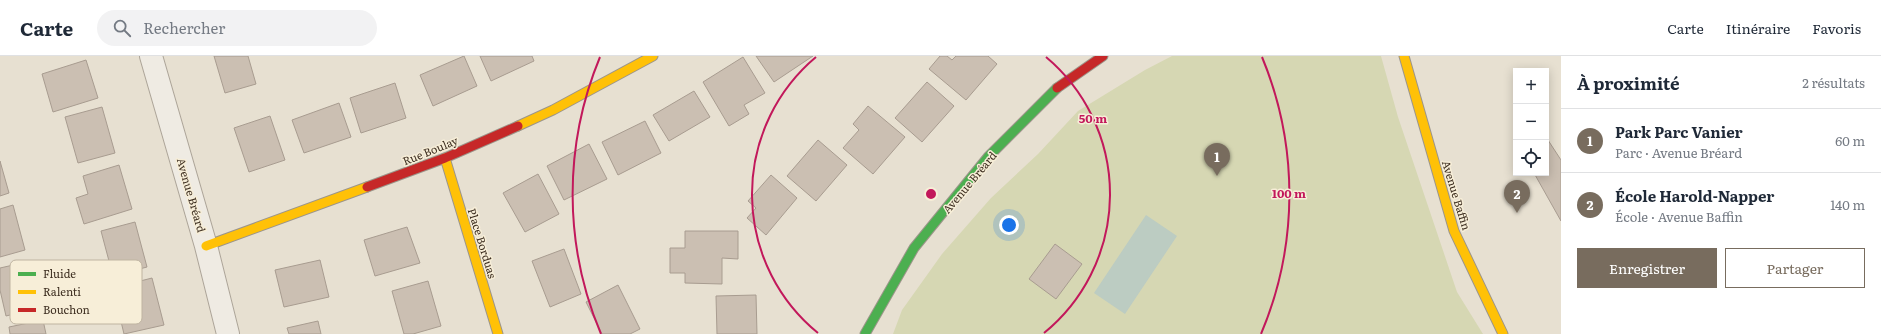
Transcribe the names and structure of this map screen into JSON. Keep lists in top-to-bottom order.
{
  "streets": {
    "street": [
      "Rue Boulay",
      "Avenue Bréard",
      "Avenue Baffin",
      "Place Borduas"
    ]
  },
  "crossings": [
    ["Rue Boulay", "Avenue Bréard"],
    ["Rue Boulay", "Place Borduas"]
  ],
  "legend": ["Fluide", "Ralenti", "Bouchon"],
  "page": {
    "header": "Carte",
    "search": "Rechercher",
    "nav": ["Carte", "Itinéraire", "Favoris"],
    "heading": ["À proximité", "2 résultats"],
    "map_buttons": ["+", "−"],
    "list": [
      {
        "mark": "1",
        "name": "Park Parc Vanier",
        "note": "Parc · Avenue Bréard",
        "value": "60 m"
      },
      {
        "mark": "2",
        "name": "École Harold-Napper",
        "note": "École · Avenue Baffin",
        "value": "140 m"
      }
    ],
    "pins": ["1", "2"],
    "buttons": ["Enregistrer", "Partager"]
  },
  "rings": ["50 m", "100 m"]
}
